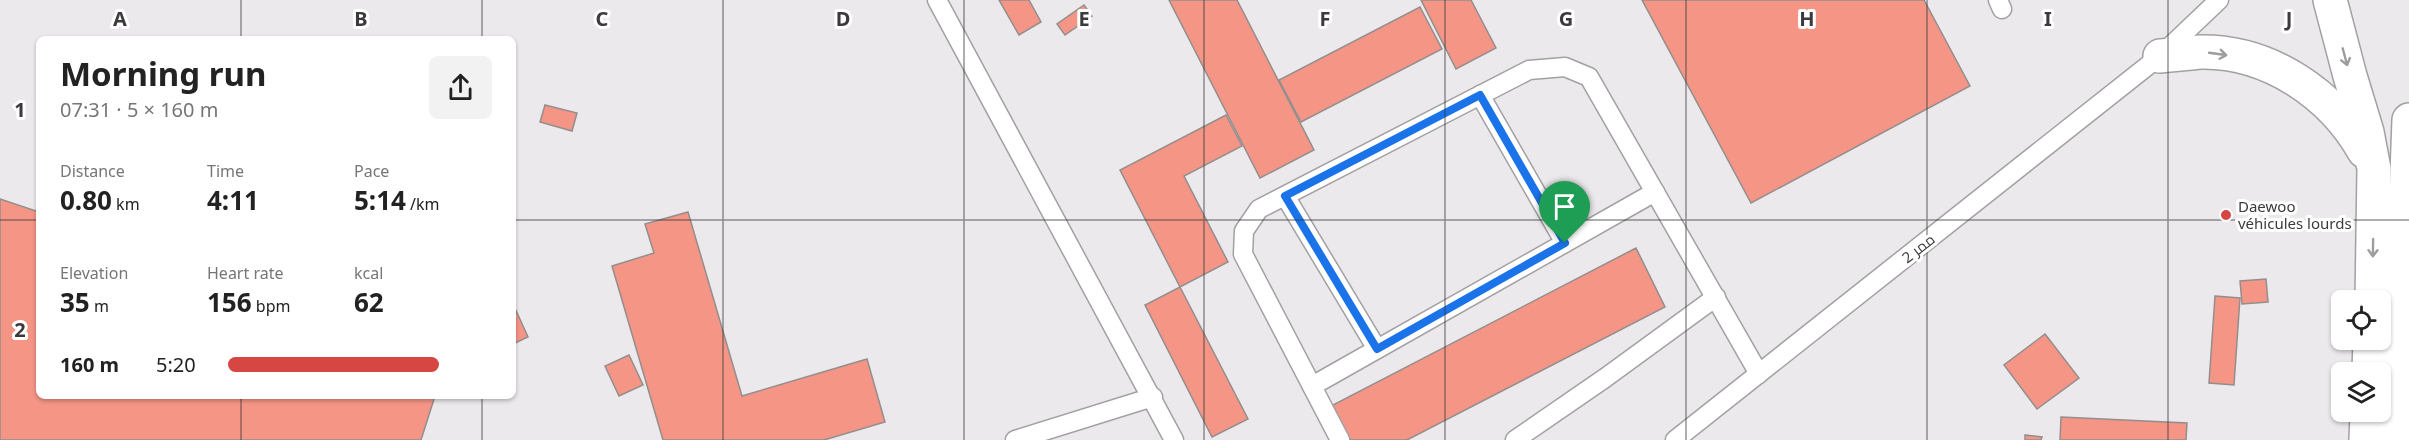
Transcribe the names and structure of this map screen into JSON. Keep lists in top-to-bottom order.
{
  "streets": {
    "lane": ["ممر 2"]
  },
  "places": ["Daewoo véhicules lourds"],
  "page": {
    "heading": ["Morning run", "07:31 · 5 × 160 m"],
    "stats": [
      ["Distance", "0.80 km"],
      ["Time", "4:11"],
      ["Pace", "5:14 /km"],
      ["Elevation", "35 m"],
      ["Heart rate", "156 bpm"],
      ["kcal", "62"]
    ],
    "list": [
      {
        "name": "160 m",
        "note": "5:20"
      }
    ]
  },
  "grid": {
    "columns": [
      "A",
      "B",
      "C",
      "D",
      "E",
      "F",
      "G",
      "H",
      "I",
      "J"
    ],
    "rows": ["1", "2"]
  }
}
